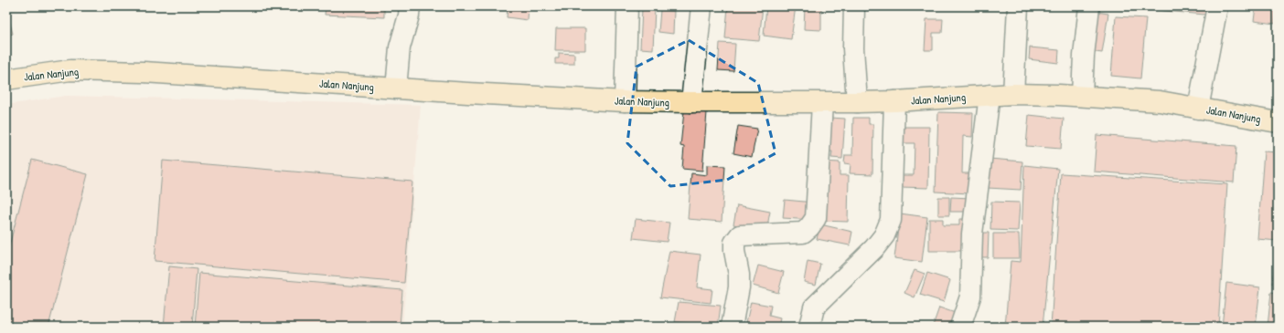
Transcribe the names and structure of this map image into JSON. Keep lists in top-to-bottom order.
{
  "streets": {
    "main road": ["Jalan Nanjung"]
  }
}
